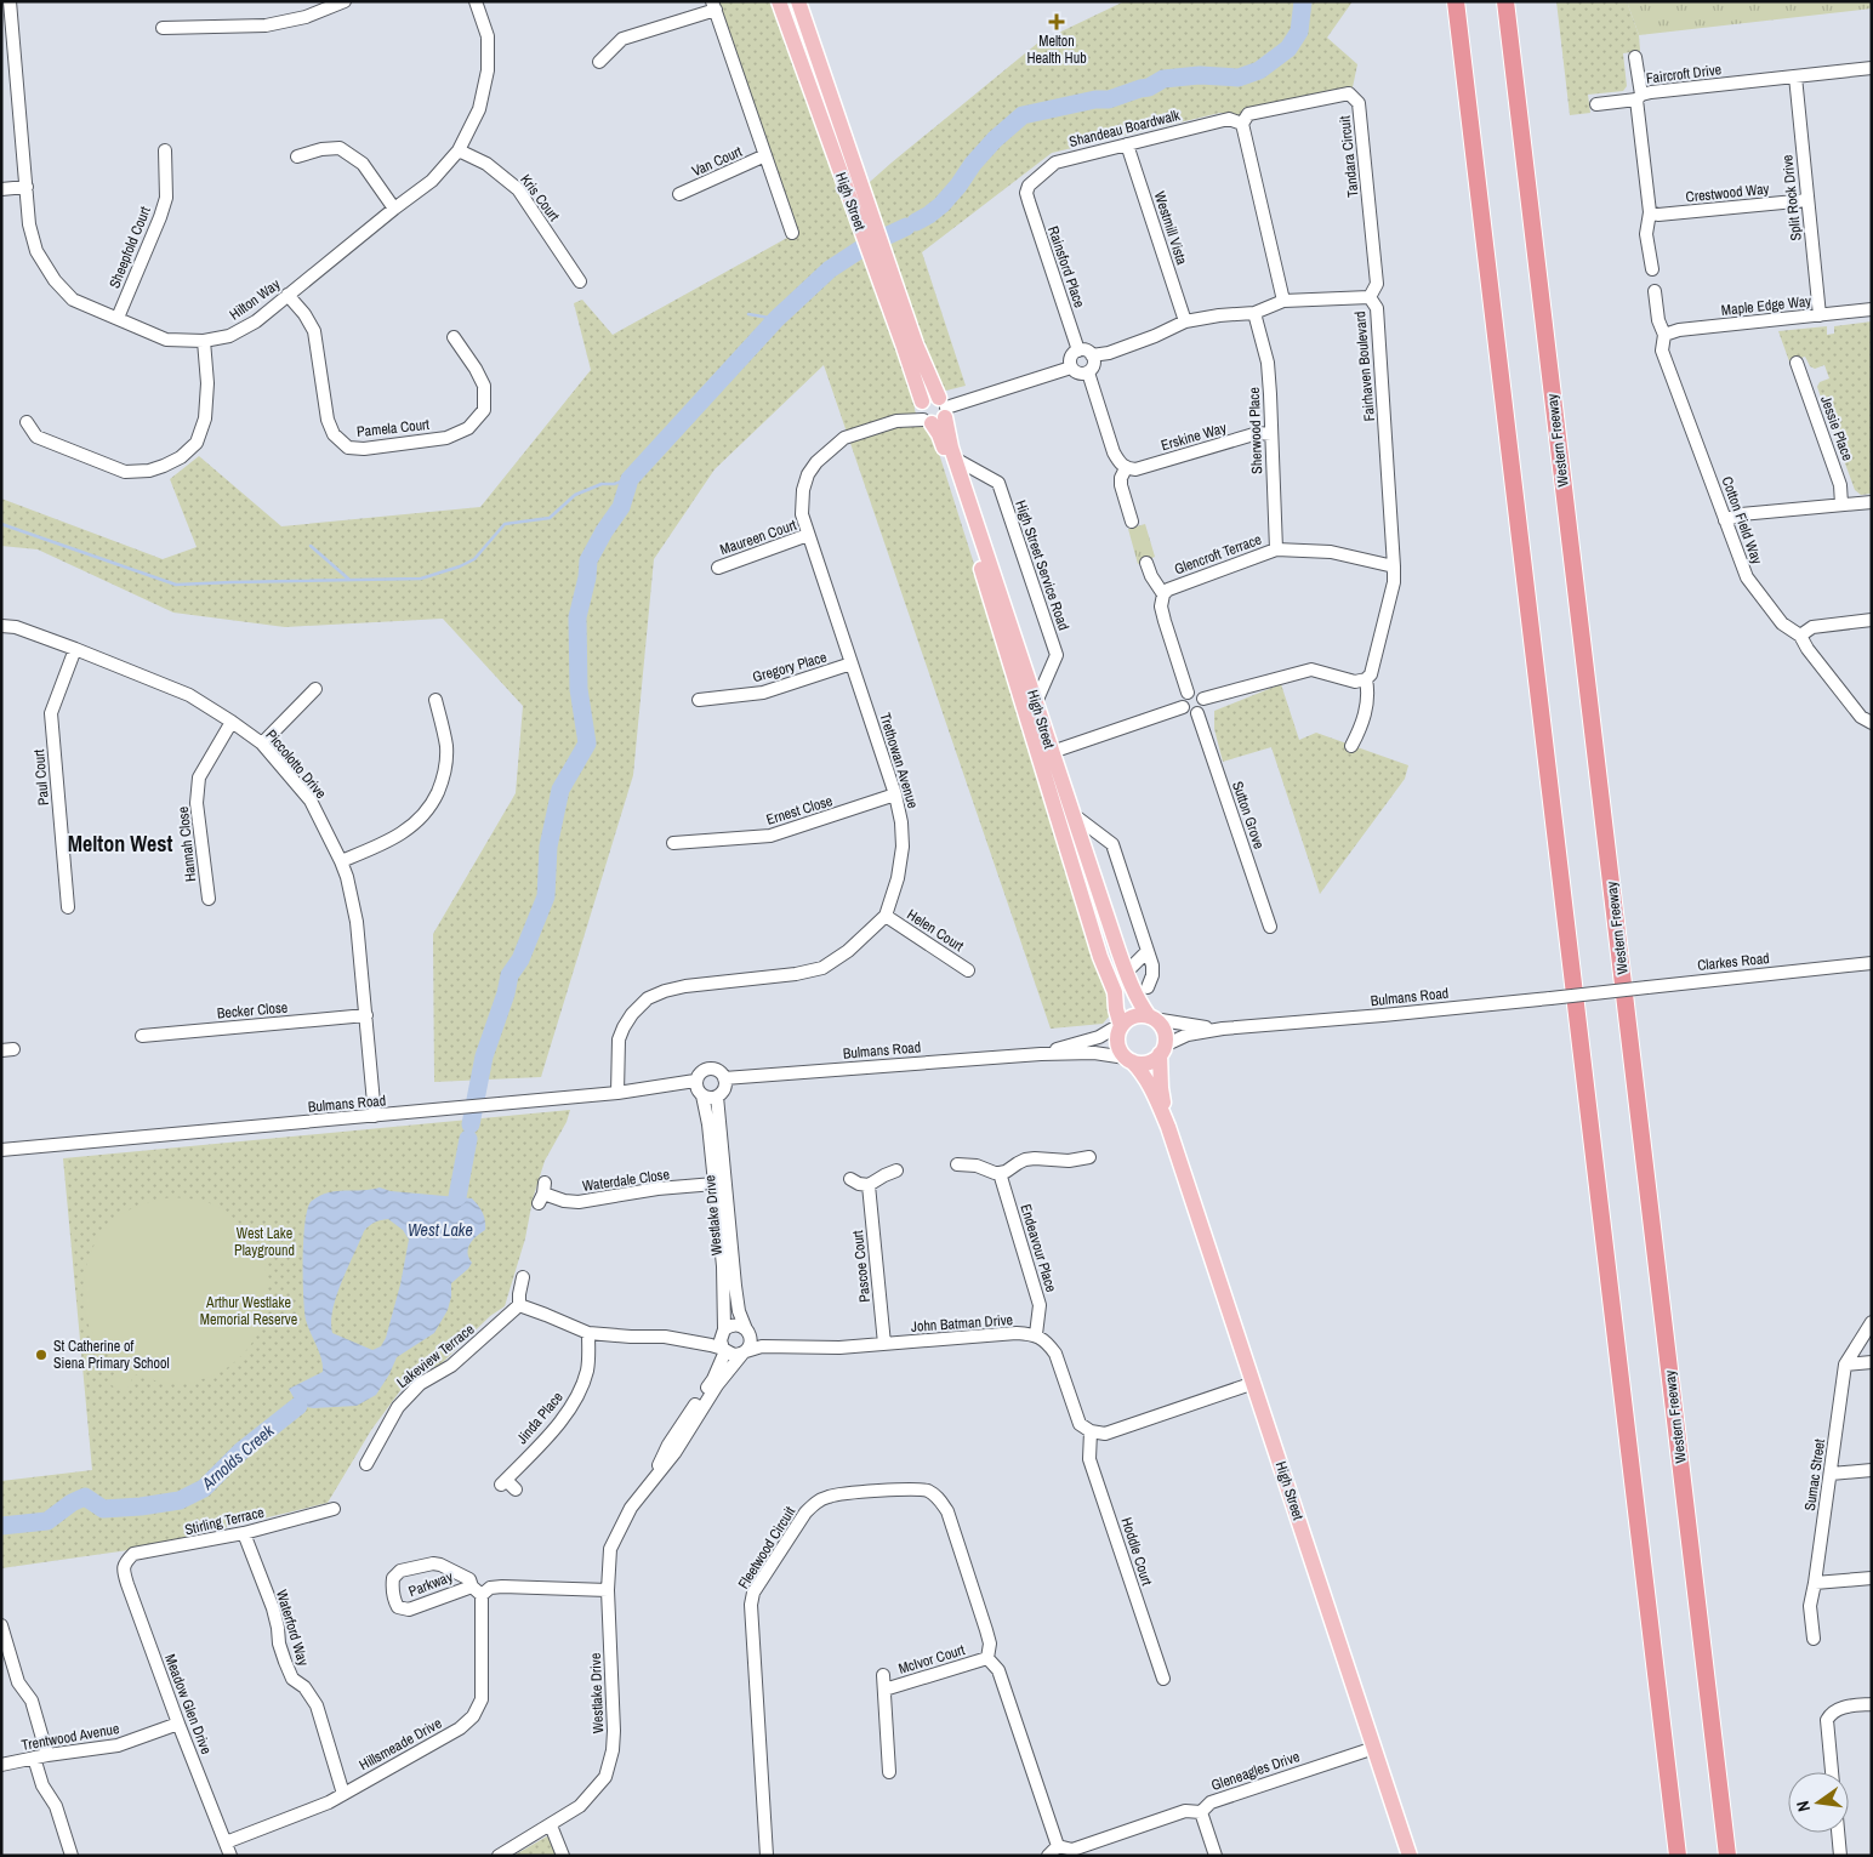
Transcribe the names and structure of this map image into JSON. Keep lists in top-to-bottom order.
{
  "streets": {
    "highway": ["Western Freeway"],
    "main road": ["High Street"],
    "street": [
      "Faircroft Drive",
      "Shandeau Boardwalk",
      "Tandara Circuit",
      "Van Court",
      "Crestwood Way",
      "Kris Court",
      "Split Rock Drive",
      "Westmill Vista",
      "Sheepfold Court",
      "Rainsford Place",
      "Hilton Way",
      "Maple Edge Way",
      "Fairhaven Boulevard",
      "Pamela Court",
      "Jessie Place",
      "Sherwood Place",
      "Erskine Way",
      "Cotton Field Way",
      "Maureen Court",
      "Glencroft Terrace",
      "High Street Service Road",
      "Gregory Place",
      "Trethowan Avenue",
      "Piccolotto Drive",
      "Paul Court",
      "Ernest Close",
      "Sutton Grove",
      "Hannah Close",
      "Helen Court",
      "Clarkes Road",
      "Bulmans Road",
      "Becker Close",
      "Waterdale Close",
      "Westlake Drive",
      "Endeavour Place",
      "Pascoe Court",
      "John Batman Drive",
      "Lakeview Terrace",
      "Jinda Place",
      "Sumac Street",
      "Stirling Terrace",
      "Fleetwood Circuit",
      "Hoddle Court",
      "Parkway",
      "Waterford Way",
      "McIvor Court",
      "Meadow Glen Drive",
      "Trentwood Avenue",
      "Hillsmeade Drive",
      "Gleneagles Drive"
    ]
  },
  "crossings": [
    ["Faircroft Drive", "Crestwood Way"],
    ["Faircroft Drive", "Split Rock Drive"],
    ["Shandeau Boardwalk", "Tandara Circuit"],
    ["Shandeau Boardwalk", "Westmill Vista"],
    ["Shandeau Boardwalk", "Rainsford Place"],
    ["Tandara Circuit", "Fairhaven Boulevard"],
    ["Crestwood Way", "Split Rock Drive"],
    ["Kris Court", "Hilton Way"],
    ["Split Rock Drive", "Maple Edge Way"],
    ["High Street", "High Street Service Road"],
    ["High Street", "Trethowan Avenue"],
    ["High Street", "Bulmans Road"],
    ["High Street", "Gleneagles Drive"],
    ["Westmill Vista", "Fairhaven Boulevard"],
    ["Sheepfold Court", "Hilton Way"],
    ["Rainsford Place", "Fairhaven Boulevard"],
    ["Hilton Way", "Pamela Court"],
    ["Maple Edge Way", "Cotton Field Way"],
    ["Fairhaven Boulevard", "Sherwood Place"],
    ["Fairhaven Boulevard", "Glencroft Terrace"],
    ["Sherwood Place", "Erskine Way"],
    ["Sherwood Place", "Glencroft Terrace"],
    ["Maureen Court", "Trethowan Avenue"],
    ["Glencroft Terrace", "Sutton Grove"],
    ["Gregory Place", "Trethowan Avenue"],
    ["Trethowan Avenue", "Ernest Close"],
    ["Trethowan Avenue", "Helen Court"],
    ["Trethowan Avenue", "Bulmans Road"],
    ["Piccolotto Drive", "Paul Court"],
    ["Piccolotto Drive", "Hannah Close"],
    ["Piccolotto Drive", "Bulmans Road"],
    ["Piccolotto Drive", "Becker Close"],
    ["Clarkes Road", "Bulmans Road"],
    ["Bulmans Road", "Westlake Drive"],
    ["Waterdale Close", "Westlake Drive"],
    ["Westlake Drive", "John Batman Drive"],
    ["Westlake Drive", "Parkway"],
    ["Endeavour Place", "John Batman Drive"],
    ["Pascoe Court", "John Batman Drive"],
    ["Stirling Terrace", "Waterford Way"],
    ["Stirling Terrace", "Meadow Glen Drive"],
    ["Fleetwood Circuit", "McIvor Court"],
    ["Parkway", "Hillsmeade Drive"],
    ["Waterford Way", "Hillsmeade Drive"],
    ["Meadow Glen Drive", "Trentwood Avenue"],
    ["Meadow Glen Drive", "Hillsmeade Drive"]
  ],
  "districts": ["Melton West"],
  "water": ["West Lake", "Arnolds Creek"],
  "parks": ["West Lake Playground", "Arthur Westlake Memorial Reserve"],
  "places": {
    "health": ["Melton Health Hub"],
    "other": ["St Catherine of Siena Primary School"]
  },
  "north": "left"
}
